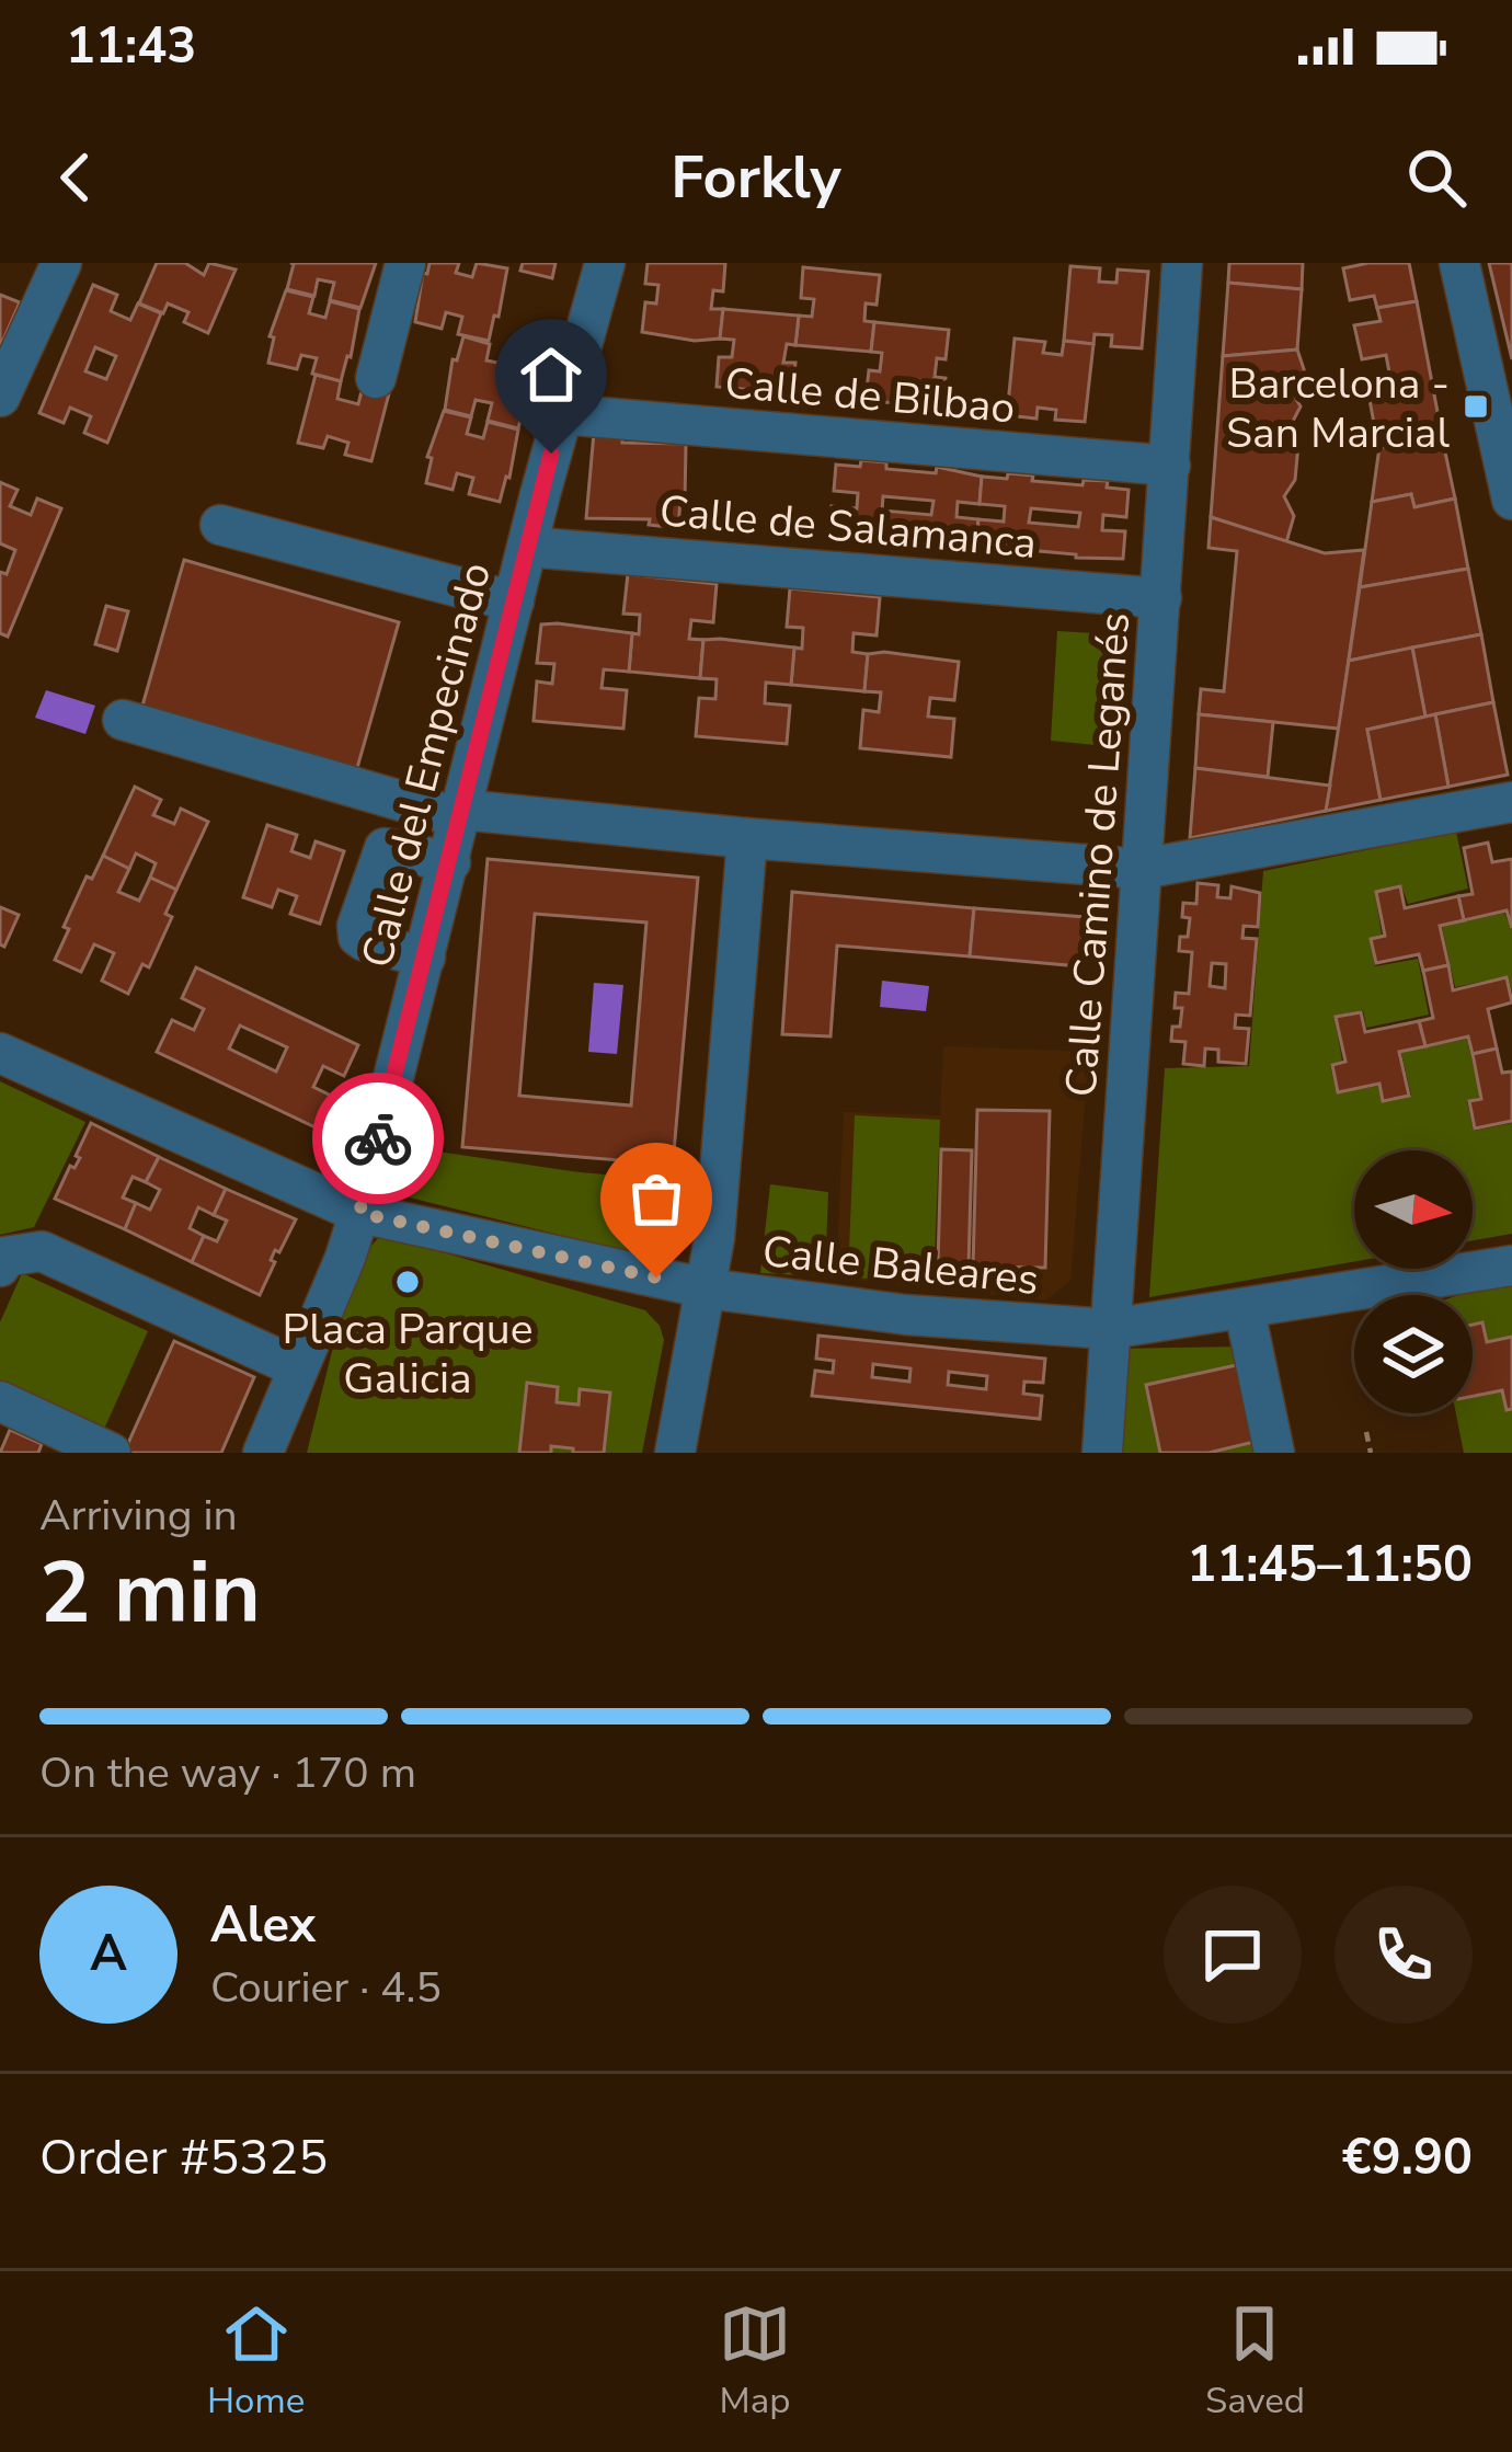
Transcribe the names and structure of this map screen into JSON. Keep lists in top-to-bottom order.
{
  "streets": {
    "street": [
      "Calle de Bilbao",
      "Calle de Salamanca",
      "Calle del Empecinado",
      "Calle Camino de Leganés",
      "Calle Baleares"
    ]
  },
  "crossings": [
    ["Calle de Bilbao", "Calle del Empecinado"],
    ["Calle de Bilbao", "Calle Camino de Leganés"],
    ["Calle de Salamanca", "Calle del Empecinado"],
    ["Calle de Salamanca", "Calle Camino de Leganés"],
    ["Calle del Empecinado", "Calle Baleares"],
    ["Calle Camino de Leganés", "Calle Baleares"]
  ],
  "places": {
    "transit": ["Barcelona - San Marcial"],
    "other": ["Placa Parque Galicia"]
  },
  "north": "right",
  "page": {
    "status": "11:43",
    "header": "Forkly",
    "heading": ["2 min", "Arriving in", "11:45–11:50"],
    "panel": [
      "Alex",
      "Courier · 4.5",
      "Order #5325",
      "€9.90"
    ],
    "bar": "On the way · 170 m",
    "round": "A",
    "tabs": ["Home", "Map", "Saved"]
  }
}
